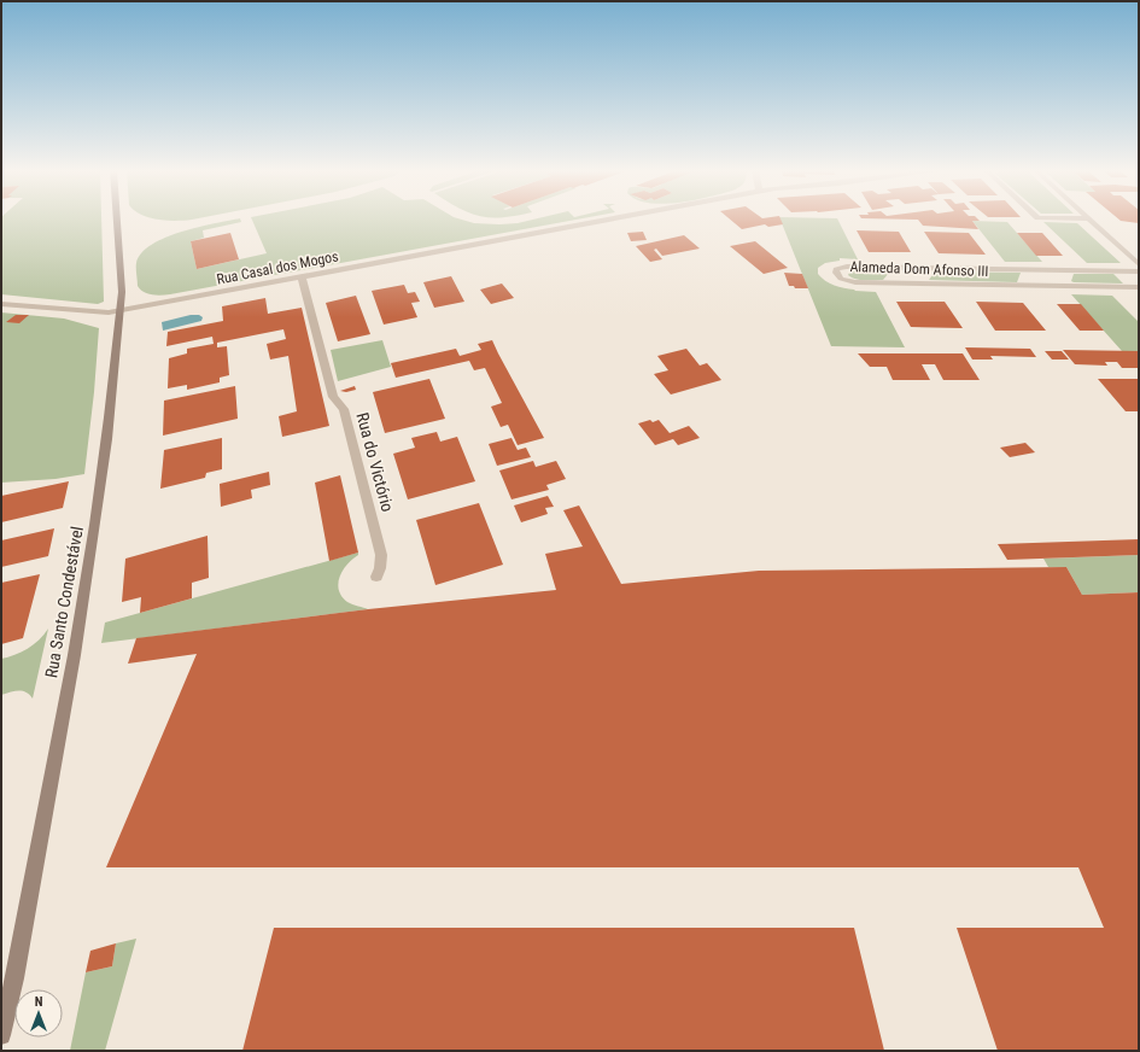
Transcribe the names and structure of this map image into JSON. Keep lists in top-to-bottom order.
{
  "streets": {
    "street": [
      "Rua Casal dos Mogos",
      "Alameda Dom Afonso III",
      "Rua do Victório",
      "Rua Santo Condestável"
    ]
  },
  "crossings": [
    ["Rua Casal dos Mogos", "Rua do Victório"],
    ["Rua Casal dos Mogos", "Rua Santo Condestável"]
  ],
  "north": "top"
}
